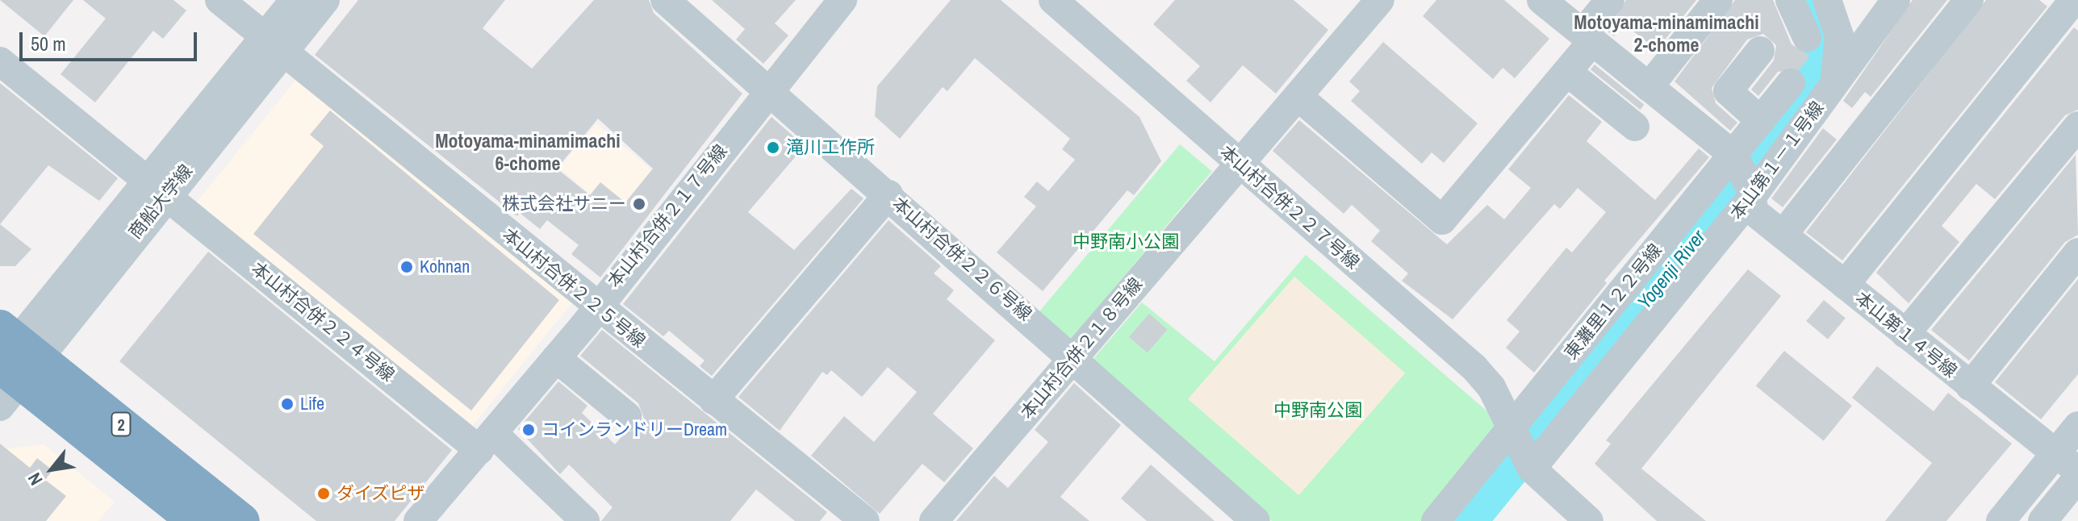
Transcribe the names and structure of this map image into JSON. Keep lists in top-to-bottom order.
{
  "streets": {
    "highway": ["2"],
    "street": [
      "本山第１－１号線",
      "商船大学線",
      "本山村合併２２７号線",
      "本山村合併２１７号線",
      "本山村合併２２６号線",
      "本山村合併２２５号線",
      "東灘里１２２号線",
      "本山村合併２２４号線",
      "本山第１４号線",
      "本山村合併２１８号線"
    ]
  },
  "crossings": [
    ["本山第１－１号線", "本山村合併２２７号線"],
    ["本山第１－１号線", "本山第１４号線"],
    ["商船大学線", "本山村合併２２５号線"],
    ["商船大学線", "本山村合併２２４号線"],
    ["商船大学線", "2"],
    ["本山村合併２２７号線", "東灘里１２２号線"],
    ["本山村合併２２７号線", "本山村合併２１８号線"],
    ["本山村合併２１７号線", "本山村合併２２６号線"],
    ["本山村合併２１７号線", "本山村合併２２５号線"],
    ["本山村合併２１７号線", "本山村合併２２４号線"],
    ["本山村合併２２６号線", "本山村合併２１８号線"],
    ["東灘里１２２号線", "本山第１４号線"]
  ],
  "districts": ["Motoyama-minamimachi 2-chome", "Motoyama-minamimachi 6-chome"],
  "water": ["Yogenji River"],
  "parks": ["中野南小公園", "中野南公園"],
  "places": [
    "滝川工作所",
    "株式会社サニー",
    "Kohnan",
    "Life",
    "コインランドリーDream",
    "ダイズピザ"
  ],
  "scale_bar": "50 m",
  "north": "bottom left"
}
